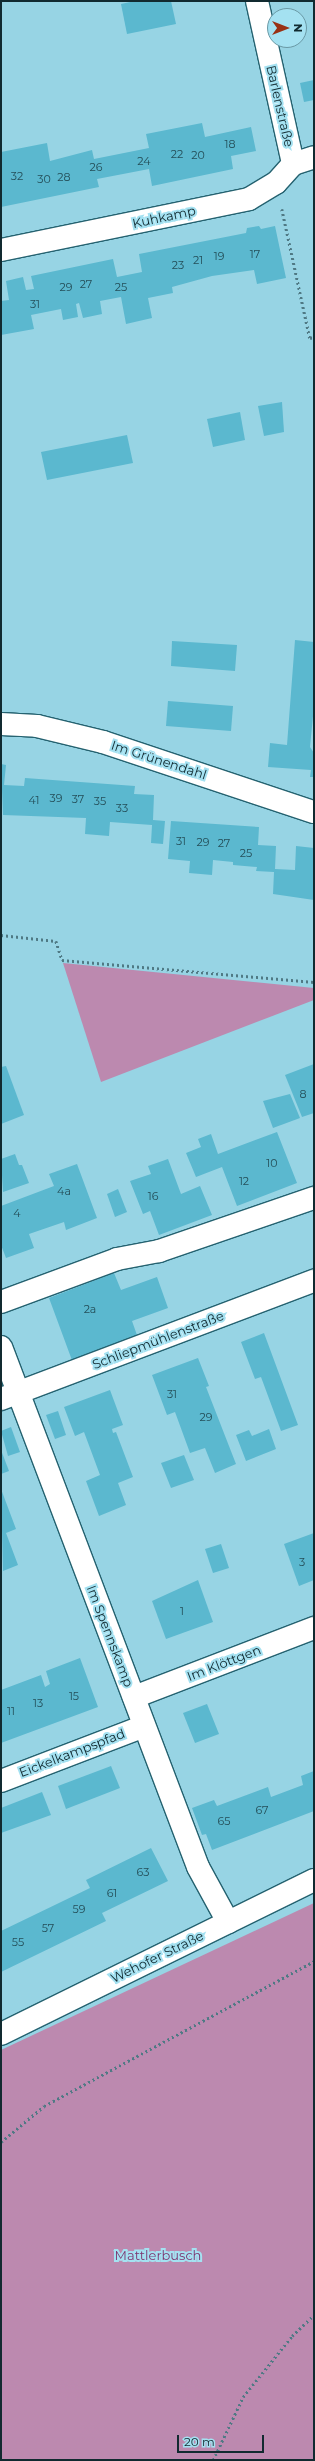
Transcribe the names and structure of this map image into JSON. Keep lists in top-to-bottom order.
{
  "streets": {
    "street": [
      "Barlenstraße",
      "Kuhkamp",
      "Im Grünendahl",
      "Schliepmühlenstraße",
      "Im Spennskamp",
      "Im Klöttgen",
      "Eickelkampspfad",
      "Wehofer Straße"
    ]
  },
  "crossings": [
    ["Barlenstraße", "Kuhkamp"],
    ["Schliepmühlenstraße", "Im Spennskamp"],
    ["Im Spennskamp", "Im Klöttgen"],
    ["Im Spennskamp", "Eickelkampspfad"],
    ["Im Spennskamp", "Wehofer Straße"]
  ],
  "parks": ["Mattlerbusch"],
  "house_numbers": [
    "18",
    "22",
    "20",
    "24",
    "26",
    "32",
    "28",
    "30",
    "17",
    "19",
    "21",
    "23",
    "27",
    "29",
    "25",
    "31",
    "39",
    "37",
    "41",
    "35",
    "33",
    "31",
    "29",
    "27",
    "25",
    "8",
    "10",
    "12",
    "4a",
    "16",
    "4",
    "2a",
    "31",
    "29",
    "3",
    "1",
    "15",
    "13",
    "11",
    "67",
    "65",
    "63",
    "61",
    "59",
    "57",
    "55"
  ],
  "scale_bar": "20 m",
  "north": "right"
}
